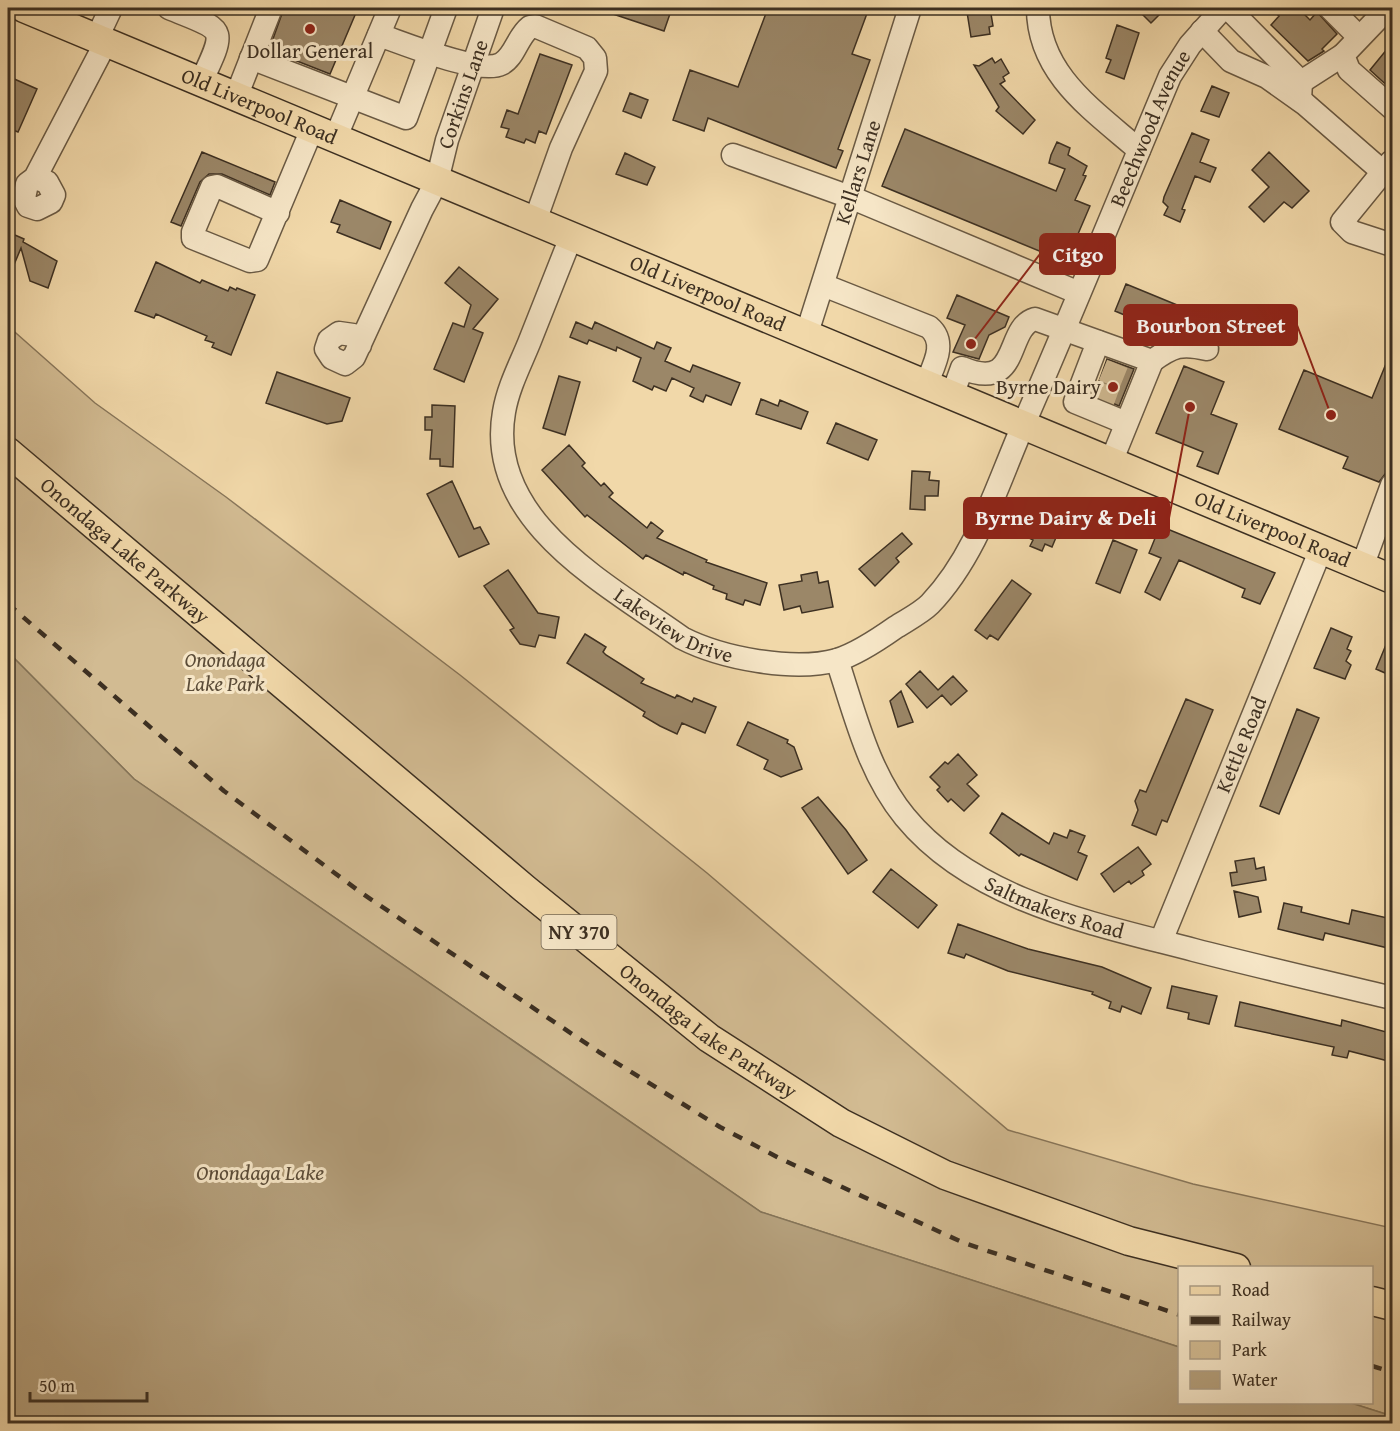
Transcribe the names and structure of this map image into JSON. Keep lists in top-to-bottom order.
{
  "streets": {
    "main road": ["Old Liverpool Road", "Onondaga Lake Parkway", "NY 370"],
    "street": [
      "Corkins Lane",
      "Beechwood Avenue",
      "Kellars Lane",
      "Lakeview Drive",
      "Kettle Road",
      "Saltmakers Road"
    ]
  },
  "crossings": [
    ["Corkins Lane", "Old Liverpool Road"],
    ["Old Liverpool Road", "Beechwood Avenue"],
    ["Old Liverpool Road", "Kellars Lane"],
    ["Old Liverpool Road", "Lakeview Drive"],
    ["Old Liverpool Road", "Kettle Road"],
    ["Beechwood Avenue", "Lakeview Drive"],
    ["Lakeview Drive", "Saltmakers Road"],
    ["Kettle Road", "Saltmakers Road"]
  ],
  "water": ["Onondaga Lake"],
  "parks": ["Onondaga Lake Park"],
  "places": [
    "Dollar General",
    "Citgo",
    "Byrne Dairy",
    "Byrne Dairy & Deli",
    "Bourbon Street"
  ],
  "legend": [
    "Road",
    "Railway",
    "Park",
    "Water"
  ],
  "scale_bar": "50 m"
}
